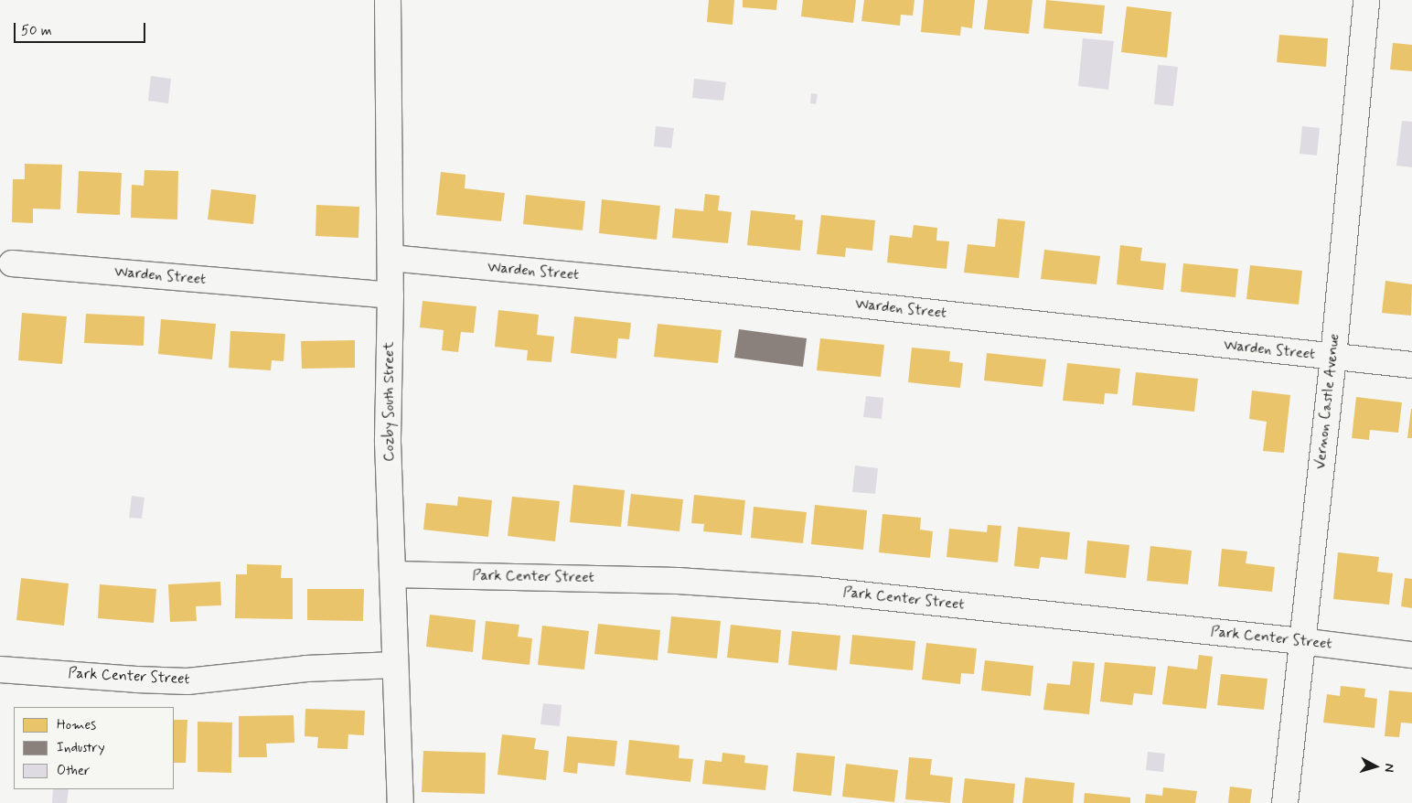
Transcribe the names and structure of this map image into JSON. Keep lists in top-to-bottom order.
{
  "streets": {
    "street": [
      "Warden Street",
      "Cozby South Street",
      "Vernon Castle Avenue",
      "Park Center Street"
    ]
  },
  "crossings": [
    ["Warden Street", "Cozby South Street"],
    ["Warden Street", "Vernon Castle Avenue"],
    ["Cozby South Street", "Park Center Street"],
    ["Vernon Castle Avenue", "Park Center Street"]
  ],
  "legend": ["Homes", "Industry", "Other"],
  "scale_bar": "50 m",
  "north": "right"
}
